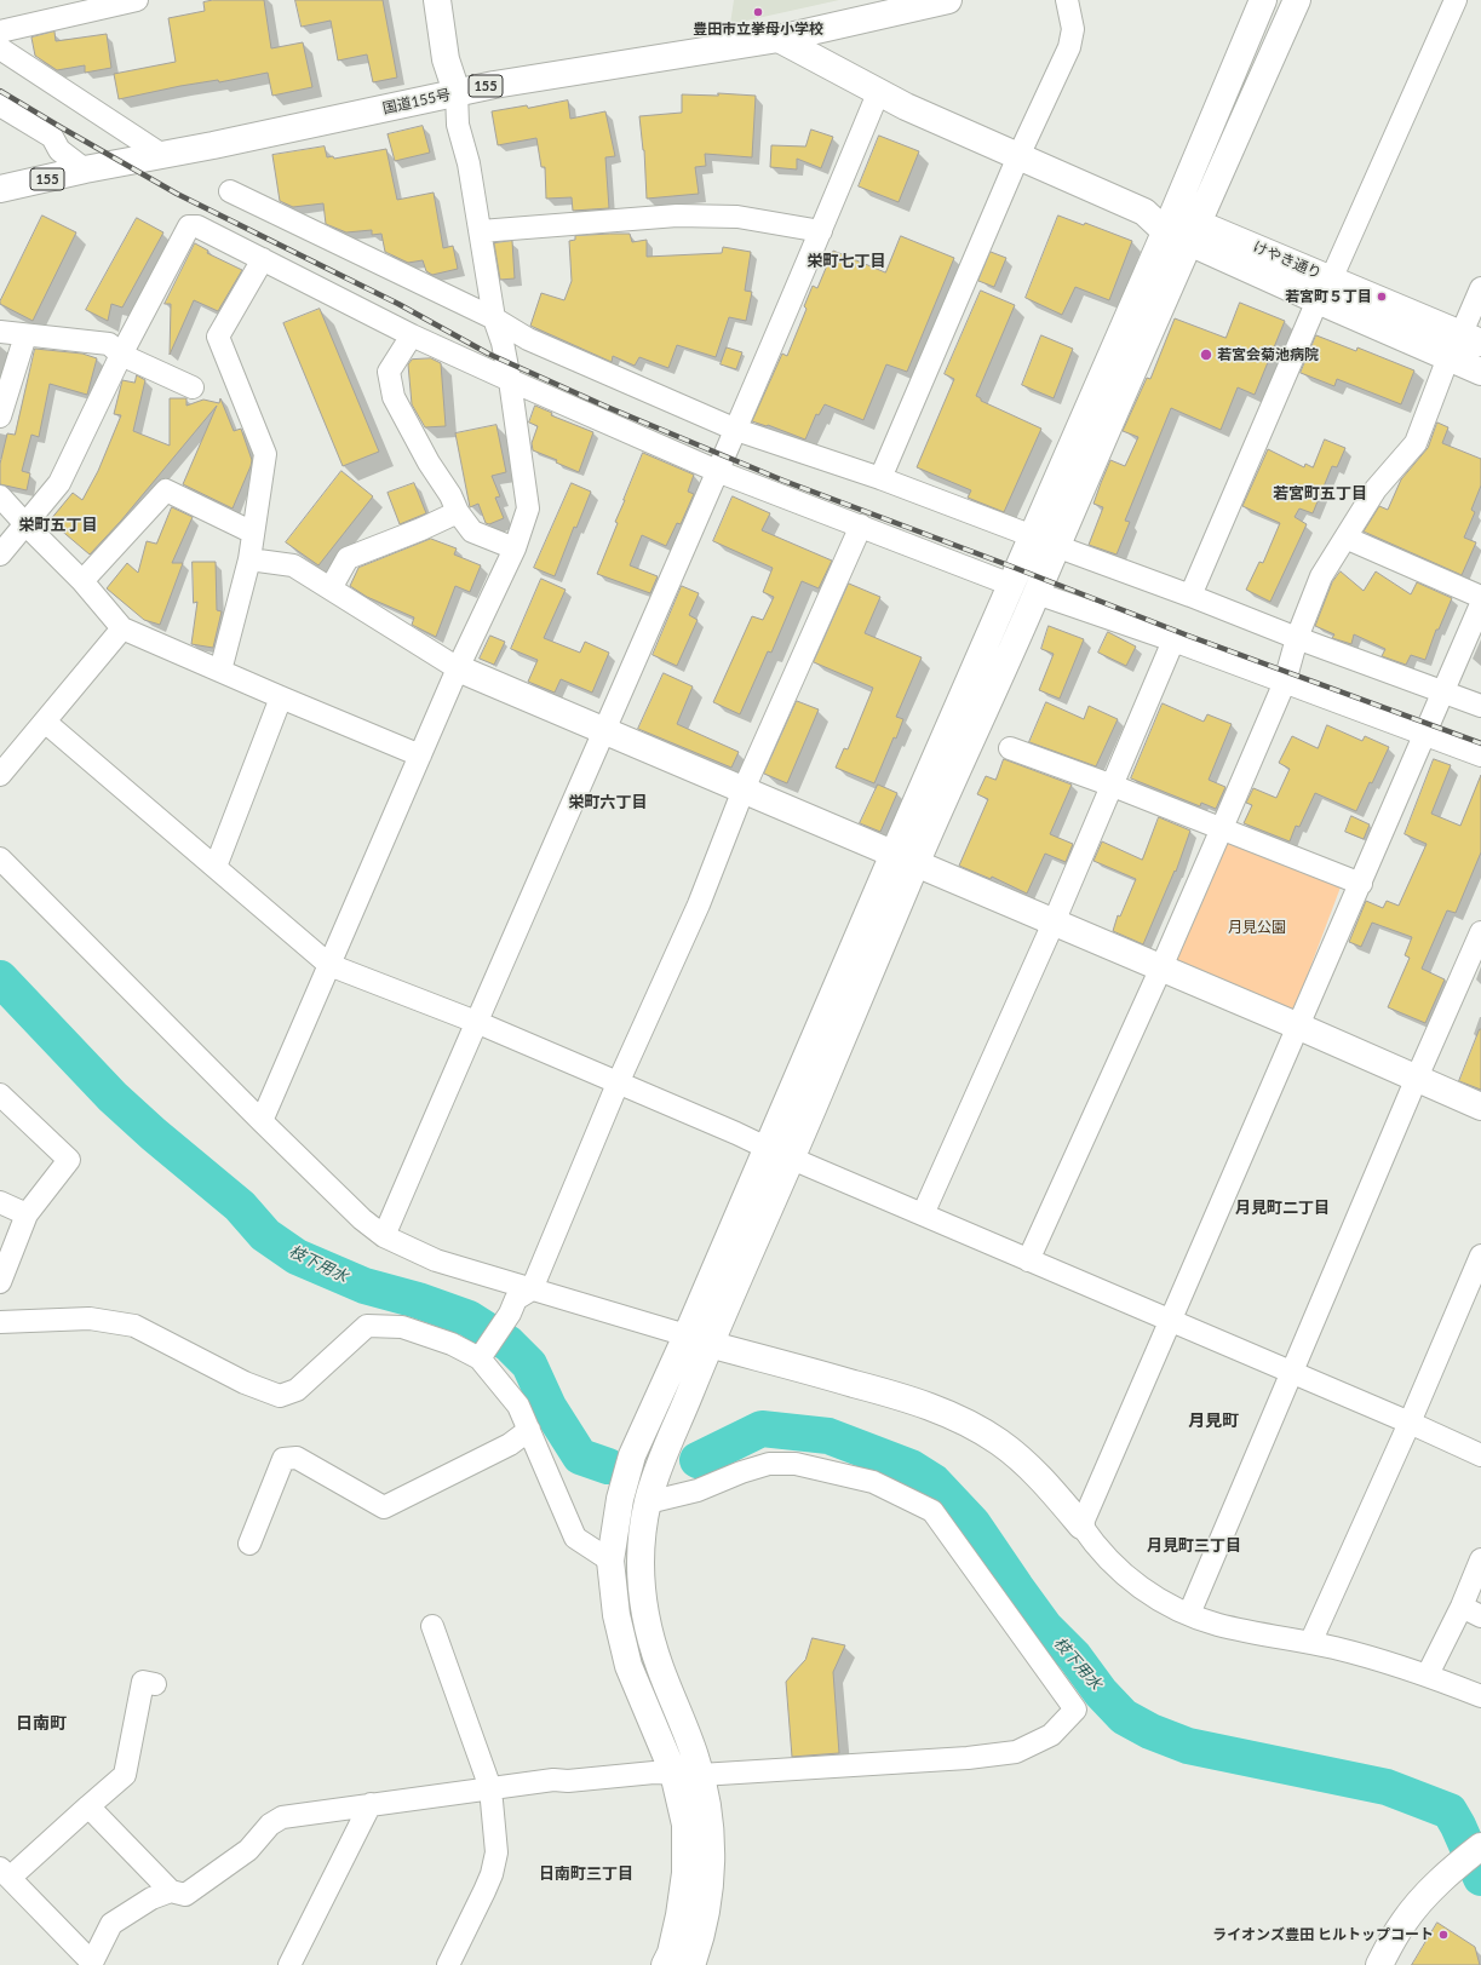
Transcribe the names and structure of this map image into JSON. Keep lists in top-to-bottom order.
{
  "streets": {
    "main road": ["155", "国道155号", "けやき通り"]
  },
  "districts": [
    "栄町七丁目",
    "若宮町五丁目",
    "栄町五丁目",
    "栄町六丁目",
    "月見町二丁目",
    "月見町",
    "月見町三丁目",
    "日南町",
    "日南町三丁目"
  ],
  "water": ["枝下用水"],
  "parks": ["月見公園"],
  "places": [
    "豊田市立挙母小学校",
    "若宮町５丁目",
    "若宮会菊池病院",
    "ライオンズ豊田 ヒルトップコート"
  ]
}
